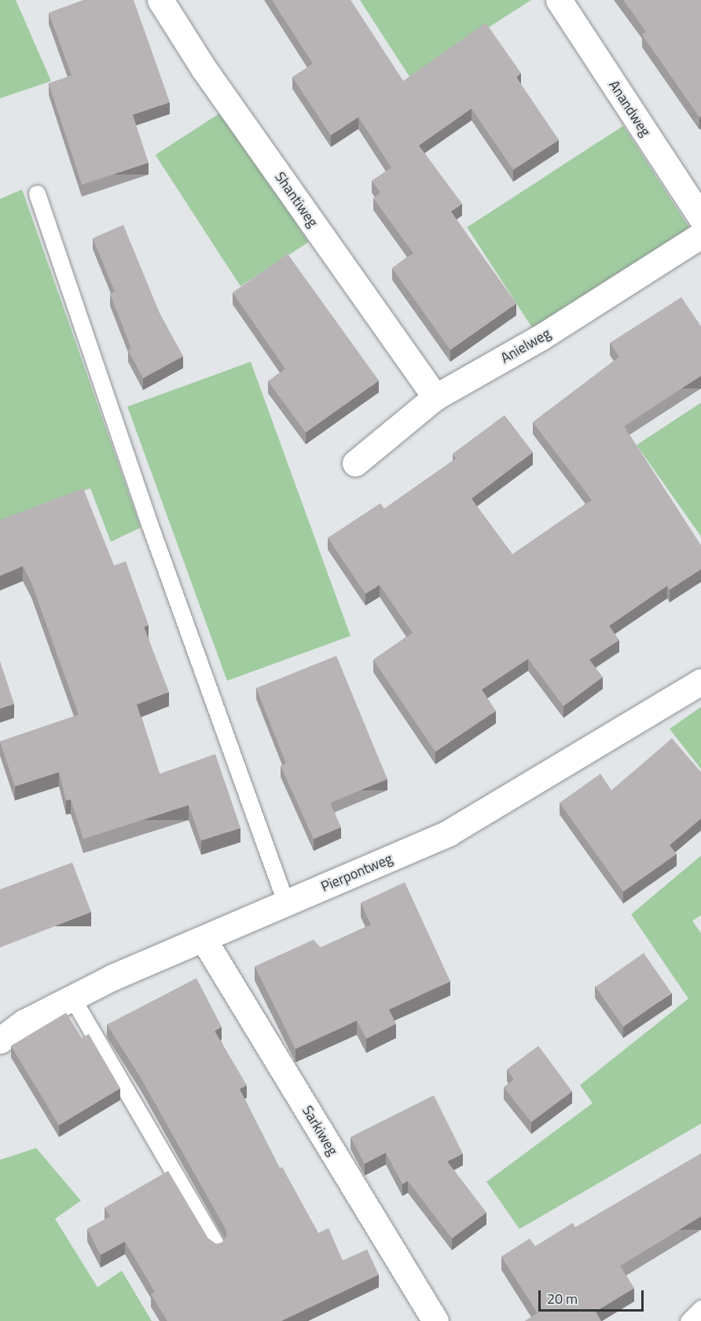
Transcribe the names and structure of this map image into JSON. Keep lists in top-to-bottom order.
{
  "streets": {
    "street": [
      "Anandweg",
      "Shantiweg",
      "Anielweg",
      "Pierpontweg",
      "Sarkiweg"
    ]
  },
  "crossings": [
    ["Shantiweg", "Anielweg"],
    ["Pierpontweg", "Sarkiweg"]
  ],
  "scale_bar": "20 m"
}
